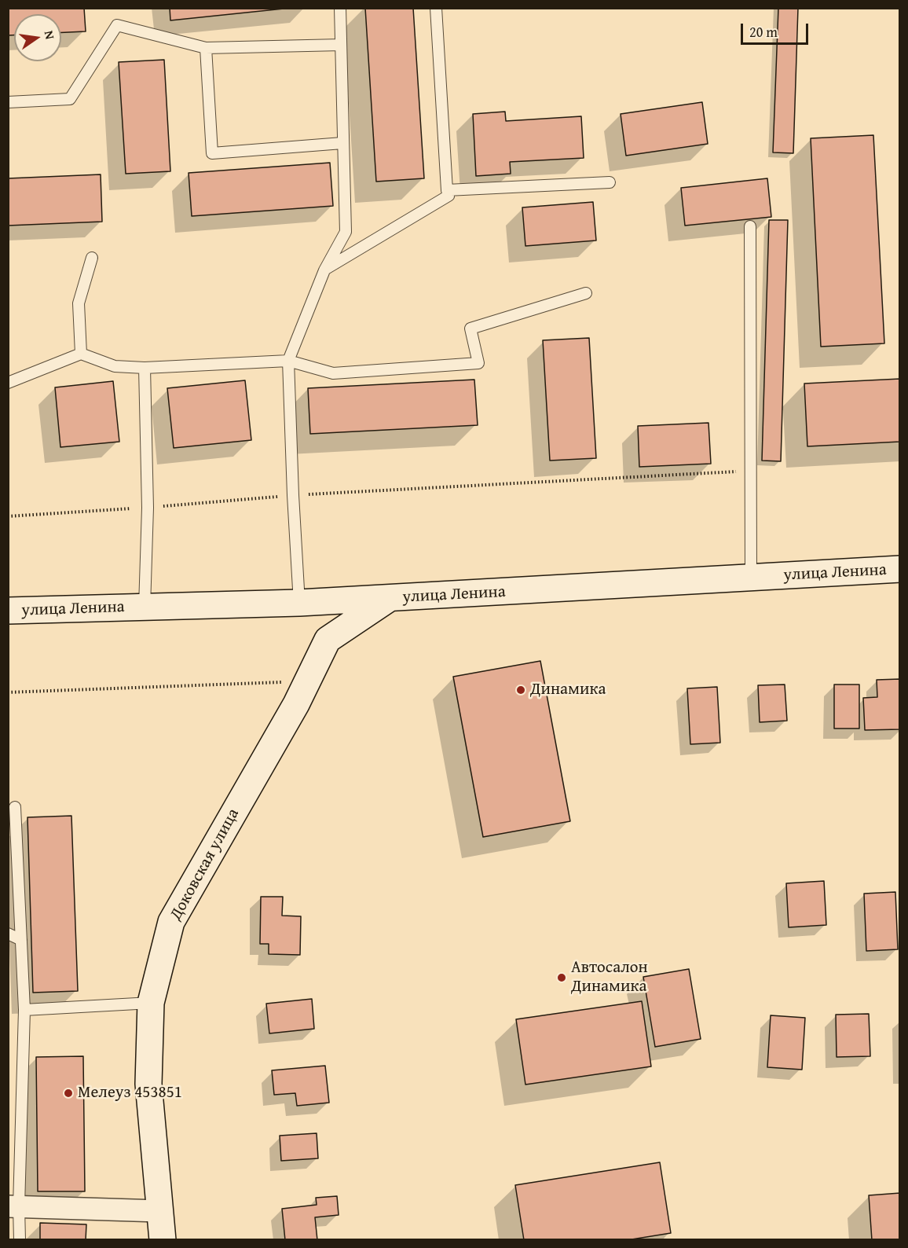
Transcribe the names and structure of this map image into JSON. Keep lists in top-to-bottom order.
{
  "streets": {
    "main road": ["улица Ленина", "Доковская улица"]
  },
  "crossings": [
    ["улица Ленина", "Доковская улица"]
  ],
  "places": ["Динамика", "Автосалон Динамика", "Мелеуз 453851"],
  "scale_bar": "20 m",
  "north": "right"
}
